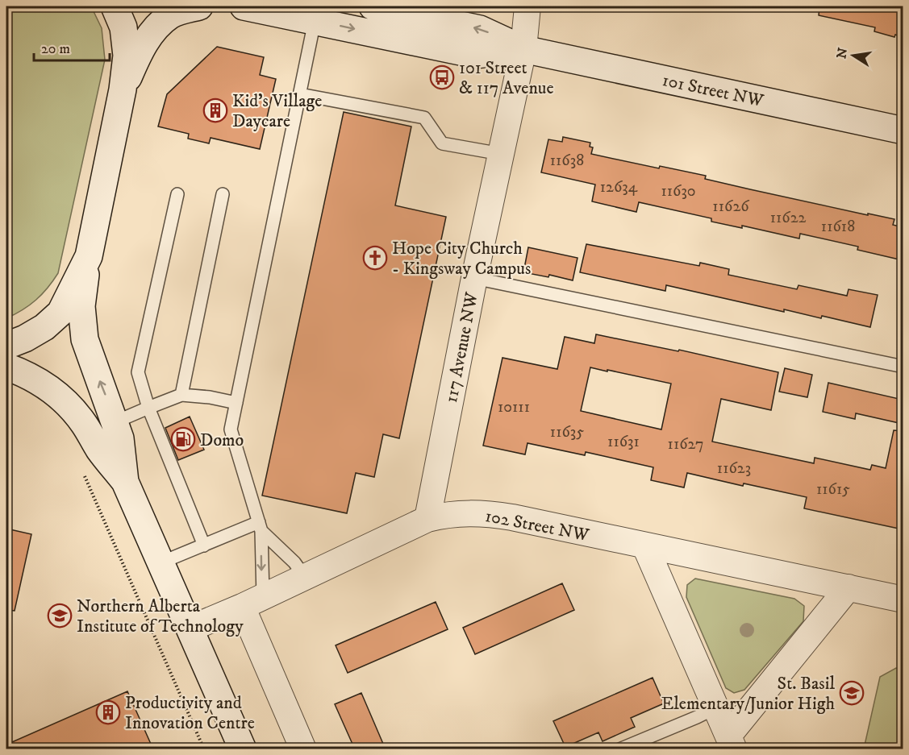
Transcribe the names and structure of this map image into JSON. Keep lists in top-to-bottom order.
{
  "streets": {
    "main road": ["101 Street NW"],
    "street": ["117 Avenue NW", "102 Street NW"]
  },
  "crossings": [
    ["101 Street NW", "117 Avenue NW"],
    ["117 Avenue NW", "102 Street NW"]
  ],
  "places": {
    "bus stop": ["101 Street & 117 Avenue"],
    "building": ["Kid's Village Daycare", "Productivity and Innovation Centre"],
    "church": ["Hope City Church - Kingsway Campus"],
    "fuel station": ["Domo"],
    "school or university": ["Northern Alberta Institute of Technology", "St. Basil Elementary/Junior High"]
  },
  "house_numbers": [
    "11638",
    "12634",
    "11630",
    "11626",
    "11622",
    "11618",
    "10111",
    "11635",
    "11631",
    "11627",
    "11623",
    "11615"
  ],
  "scale_bar": "20 m",
  "north": "left"
}
